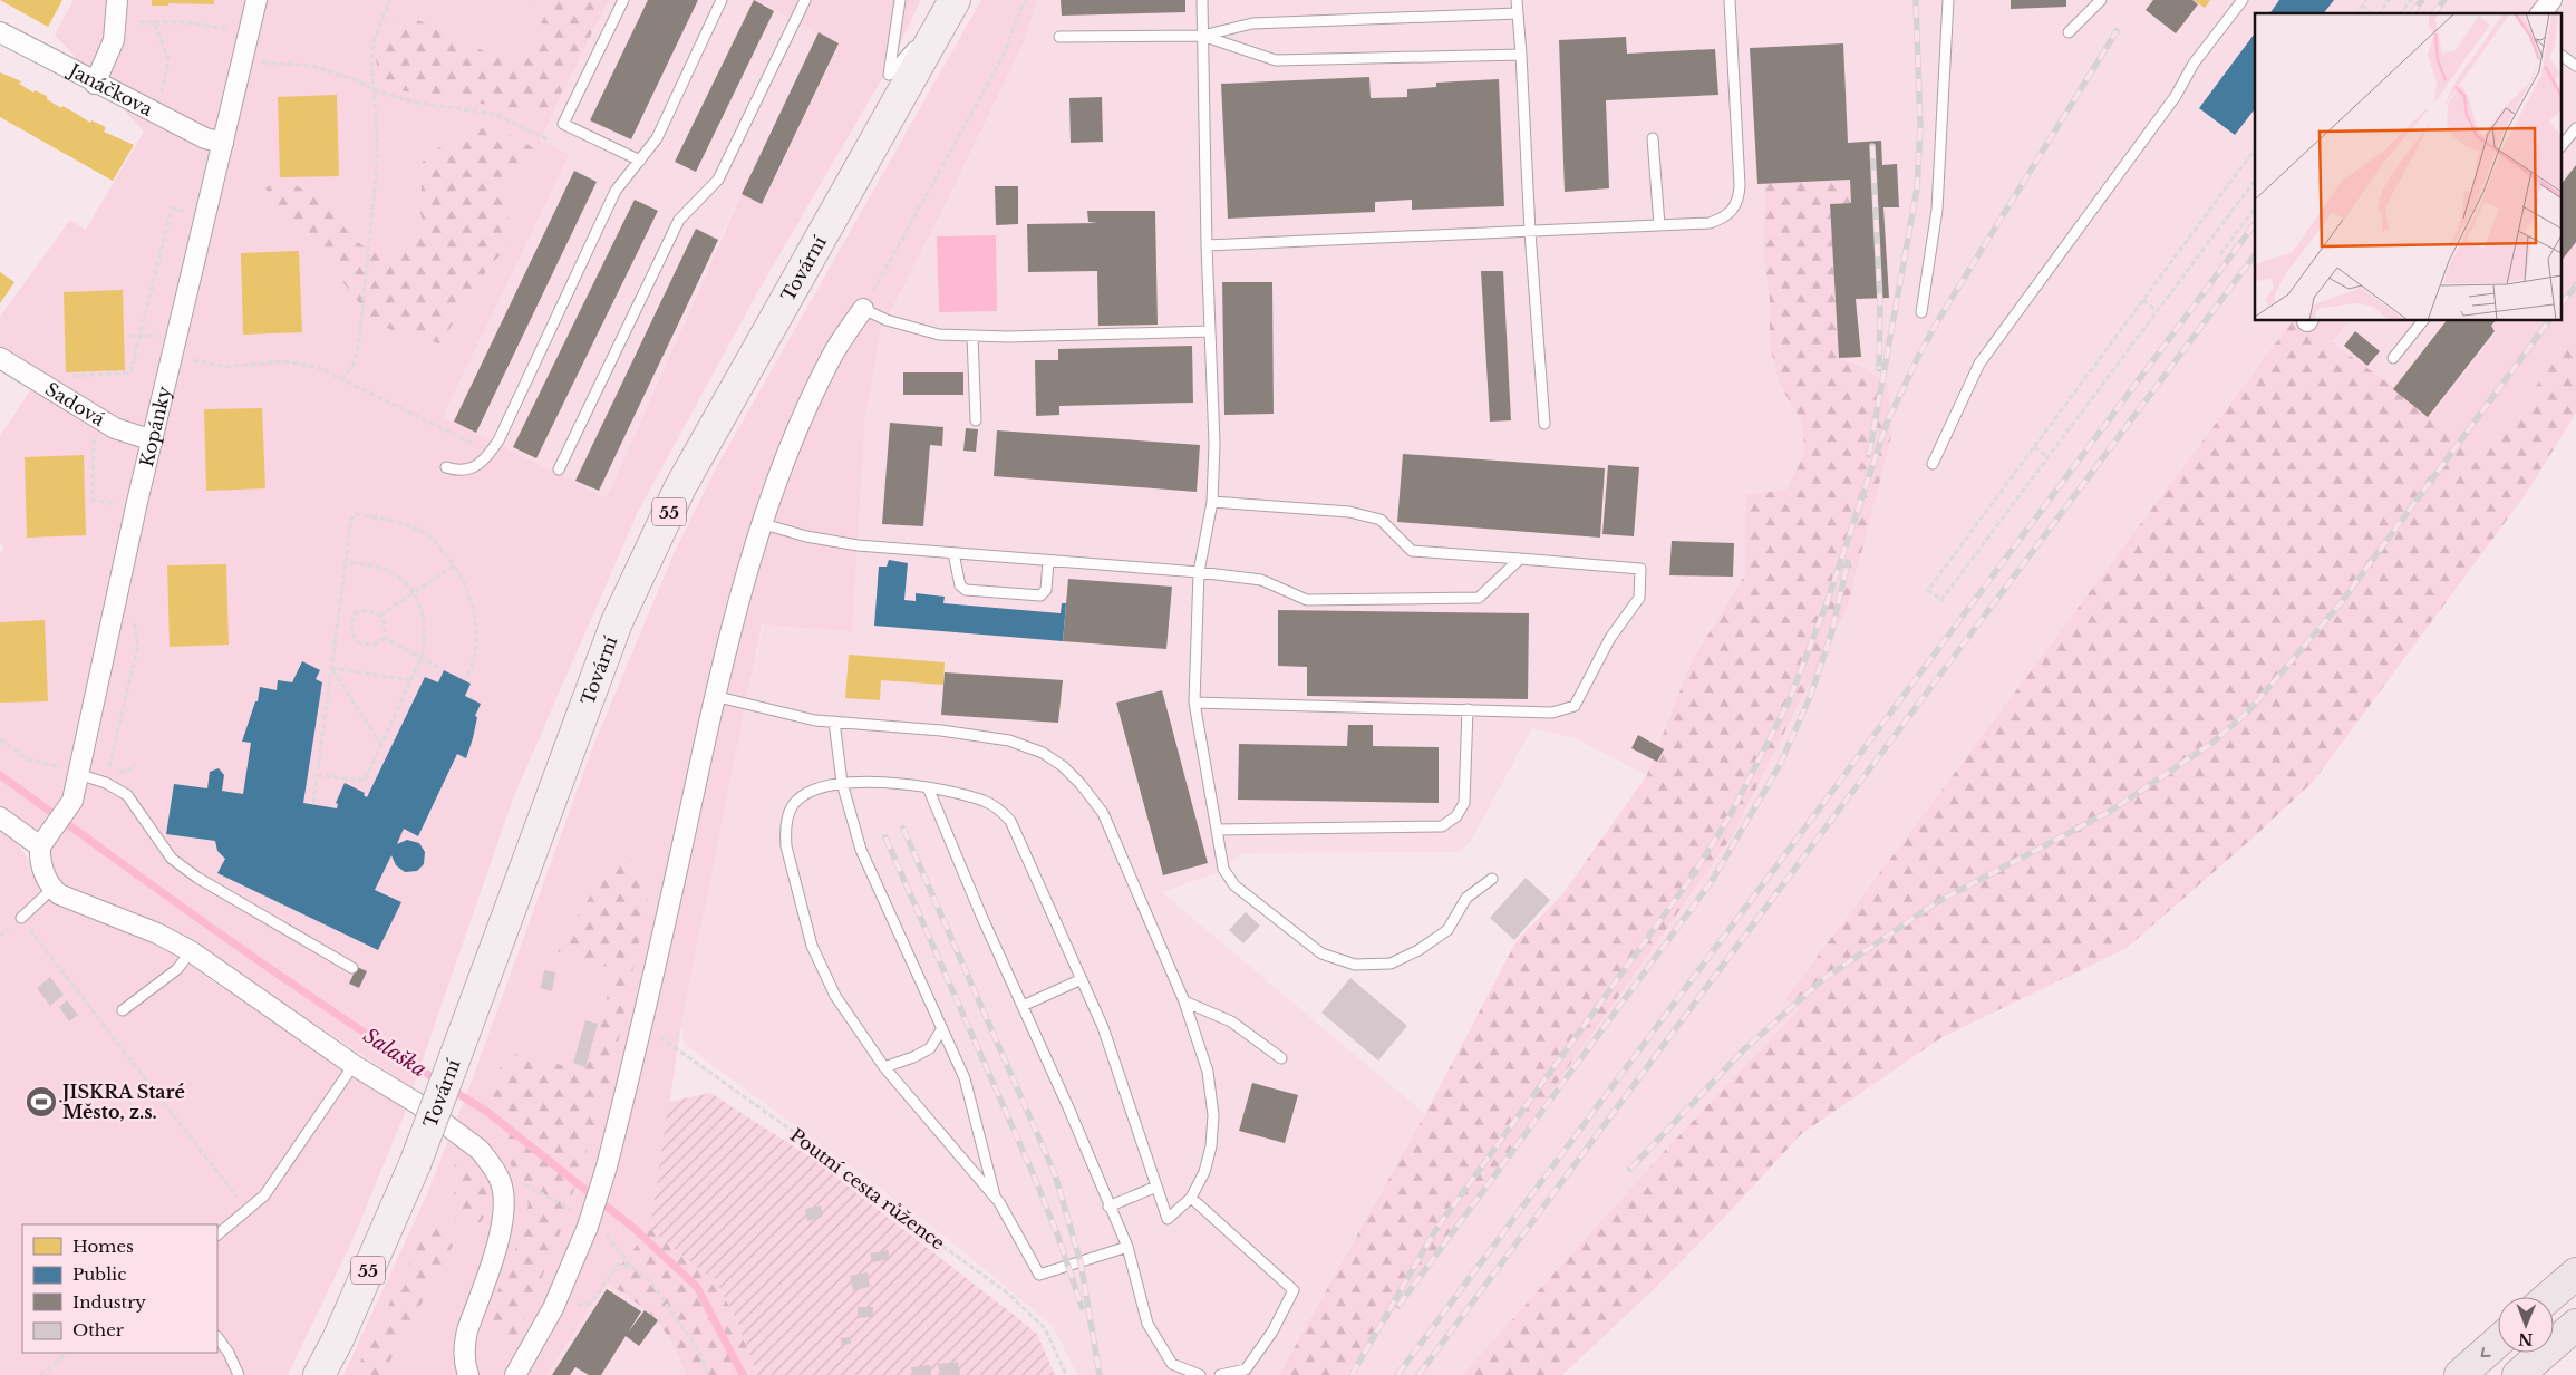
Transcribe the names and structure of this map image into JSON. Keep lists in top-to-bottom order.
{
  "streets": {
    "main road": ["Tovární", "55"],
    "street": ["Janáčkova", "Sadová", "Kopánky"],
    "path": ["Poutní cesta růžence"]
  },
  "crossings": [
    ["Janáčkova", "Kopánky"],
    ["Sadová", "Kopánky"]
  ],
  "water": ["Salaška"],
  "places": {
    "sports": ["JISKRA Staré Město, z.s."]
  },
  "legend": [
    "Homes",
    "Public",
    "Industry",
    "Other"
  ],
  "north": "bottom"
}
